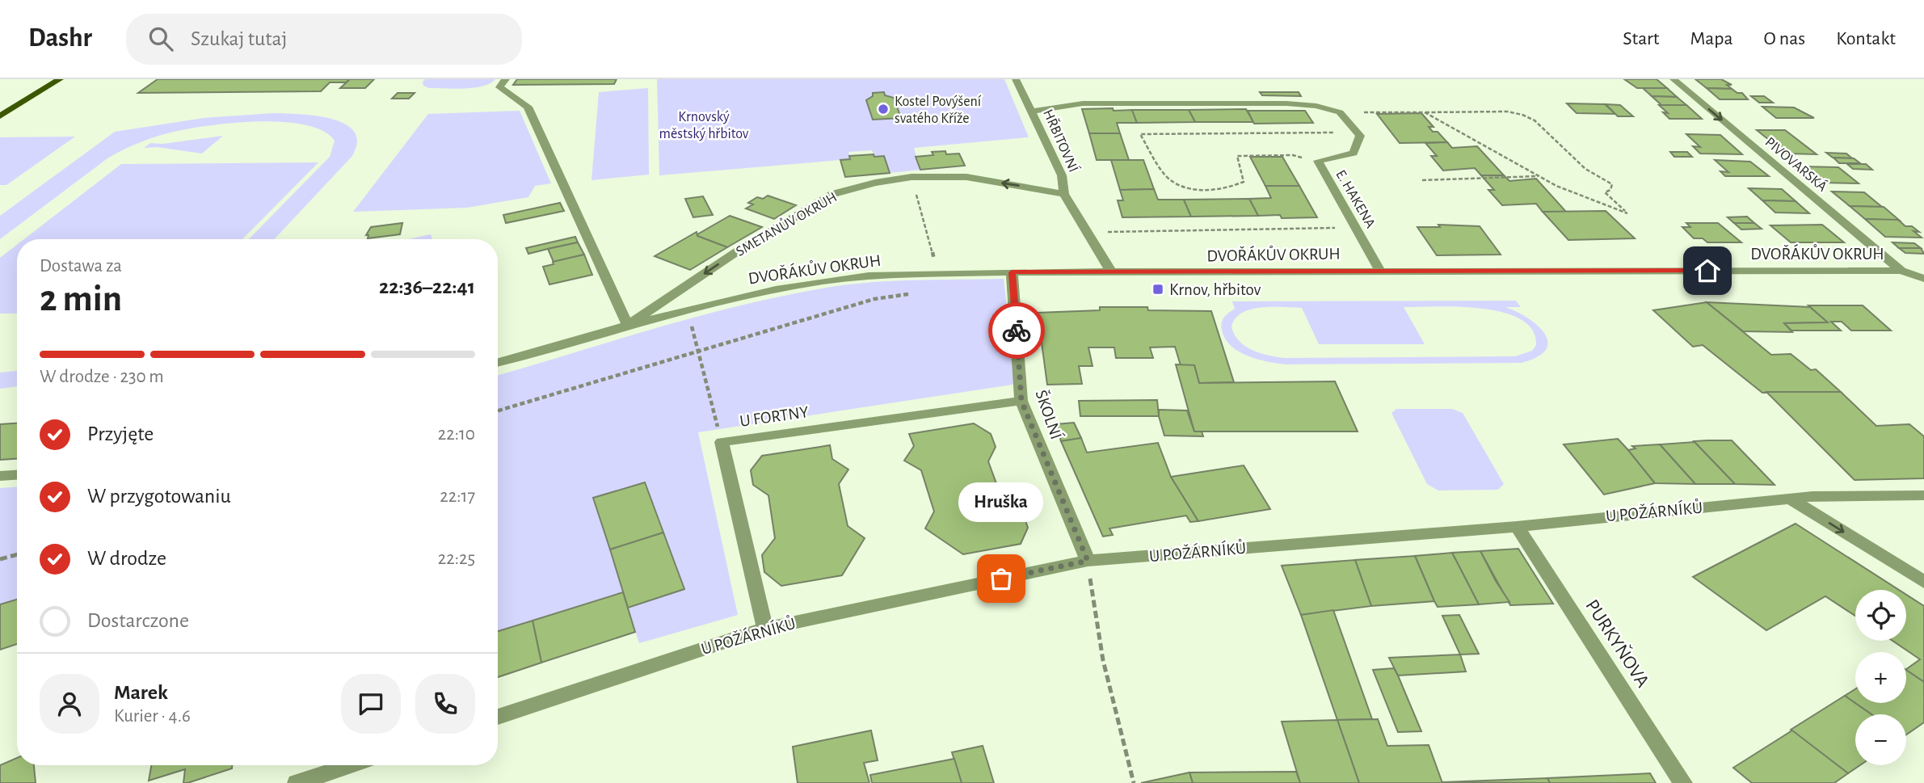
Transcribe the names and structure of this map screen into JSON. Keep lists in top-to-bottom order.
{
  "streets": {
    "street": [
      "HŘBITOVNÍ",
      "PIVOVARSKÁ",
      "E. HAKENA",
      "SMETANŮV OKRUH",
      "DVOŘÁKŮV OKRUH",
      "ŠKOLNÍ",
      "U FORTNY",
      "U POŽÁRNÍKŮ",
      "PURKYŇOVA"
    ]
  },
  "crossings": [
    ["HŘBITOVNÍ", "SMETANŮV OKRUH"],
    ["HŘBITOVNÍ", "DVOŘÁKŮV OKRUH"],
    ["PIVOVARSKÁ", "DVOŘÁKŮV OKRUH"],
    ["E. HAKENA", "DVOŘÁKŮV OKRUH"],
    ["SMETANŮV OKRUH", "DVOŘÁKŮV OKRUH"],
    ["DVOŘÁKŮV OKRUH", "ŠKOLNÍ"],
    ["ŠKOLNÍ", "U FORTNY"],
    ["ŠKOLNÍ", "U POŽÁRNÍKŮ"],
    ["U FORTNY", "U POŽÁRNÍKŮ"],
    ["U POŽÁRNÍKŮ", "PURKYŇOVA"]
  ],
  "one_way": ["PIVOVARSKÁ", "SMETANŮV OKRUH"],
  "parks": ["Krnovský městský hřbitov"],
  "places": {
    "other": ["Kostel Povýšení svatého Kříže", "Hruška"],
    "transit": ["Krnov, hřbitov"]
  },
  "page": {
    "header": "Dashr",
    "search": "Szukaj tutaj",
    "nav": [
      "Start",
      "Mapa",
      "O nas",
      "Kontakt"
    ],
    "heading": ["2 min", "Dostawa za", "22:36–22:41"],
    "panel": ["Marek", "Kurier · 4.6"],
    "bar": "W drodze · 230 m",
    "list": [
      ["Przyjęte", "22:10"],
      ["W przygotowaniu", "22:17"],
      ["W drodze", "22:25"],
      "Dostarczone"
    ],
    "bubble": "Hruška",
    "map_buttons": ["+", "−"]
  }
}
